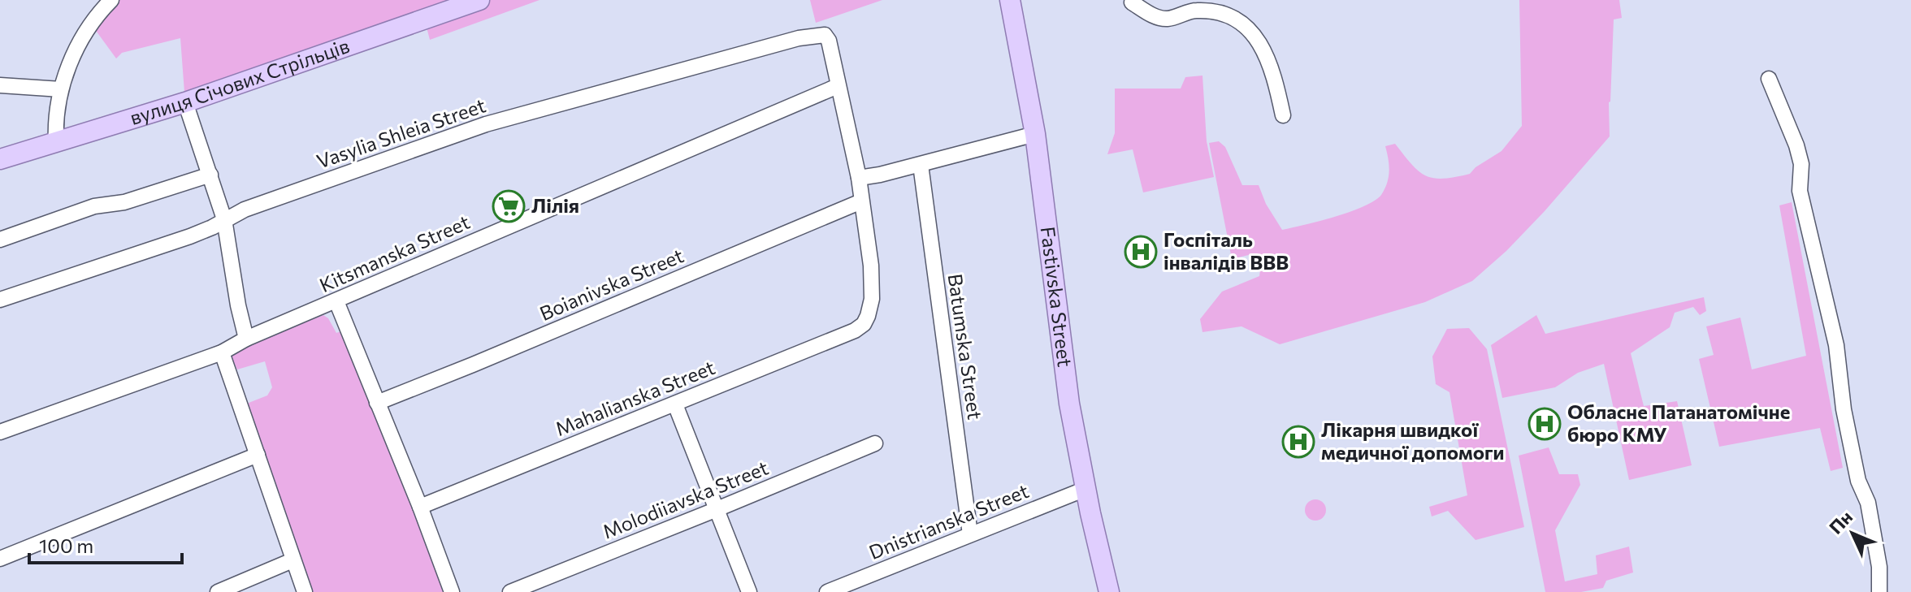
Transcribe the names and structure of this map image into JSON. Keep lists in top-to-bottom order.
{
  "streets": {
    "main road": ["вулиця Січових Стрільців", "Fastivska Street"],
    "street": [
      "Vasylia Shleia Street",
      "Kitsmanska Street",
      "Boianivska Street",
      "Batumska Street",
      "Mahalianska Street",
      "Molodiiavska Street",
      "Dnistrianska Street"
    ]
  },
  "crossings": [
    ["Vasylia Shleia Street", "Kitsmanska Street"],
    ["Boianivska Street", "Mahalianska Street"],
    ["Fastivska Street", "Dnistrianska Street"],
    ["Batumska Street", "Dnistrianska Street"]
  ],
  "places": {
    "supermarket": ["Лілія"],
    "hospital": ["Госпіталь інвалідів ВВВ", "Обласне Патанатомічне бюро КМУ", "Лікарня швидкої медичної допомоги"]
  },
  "scale_bar": "100 m",
  "north": "top left"
}
